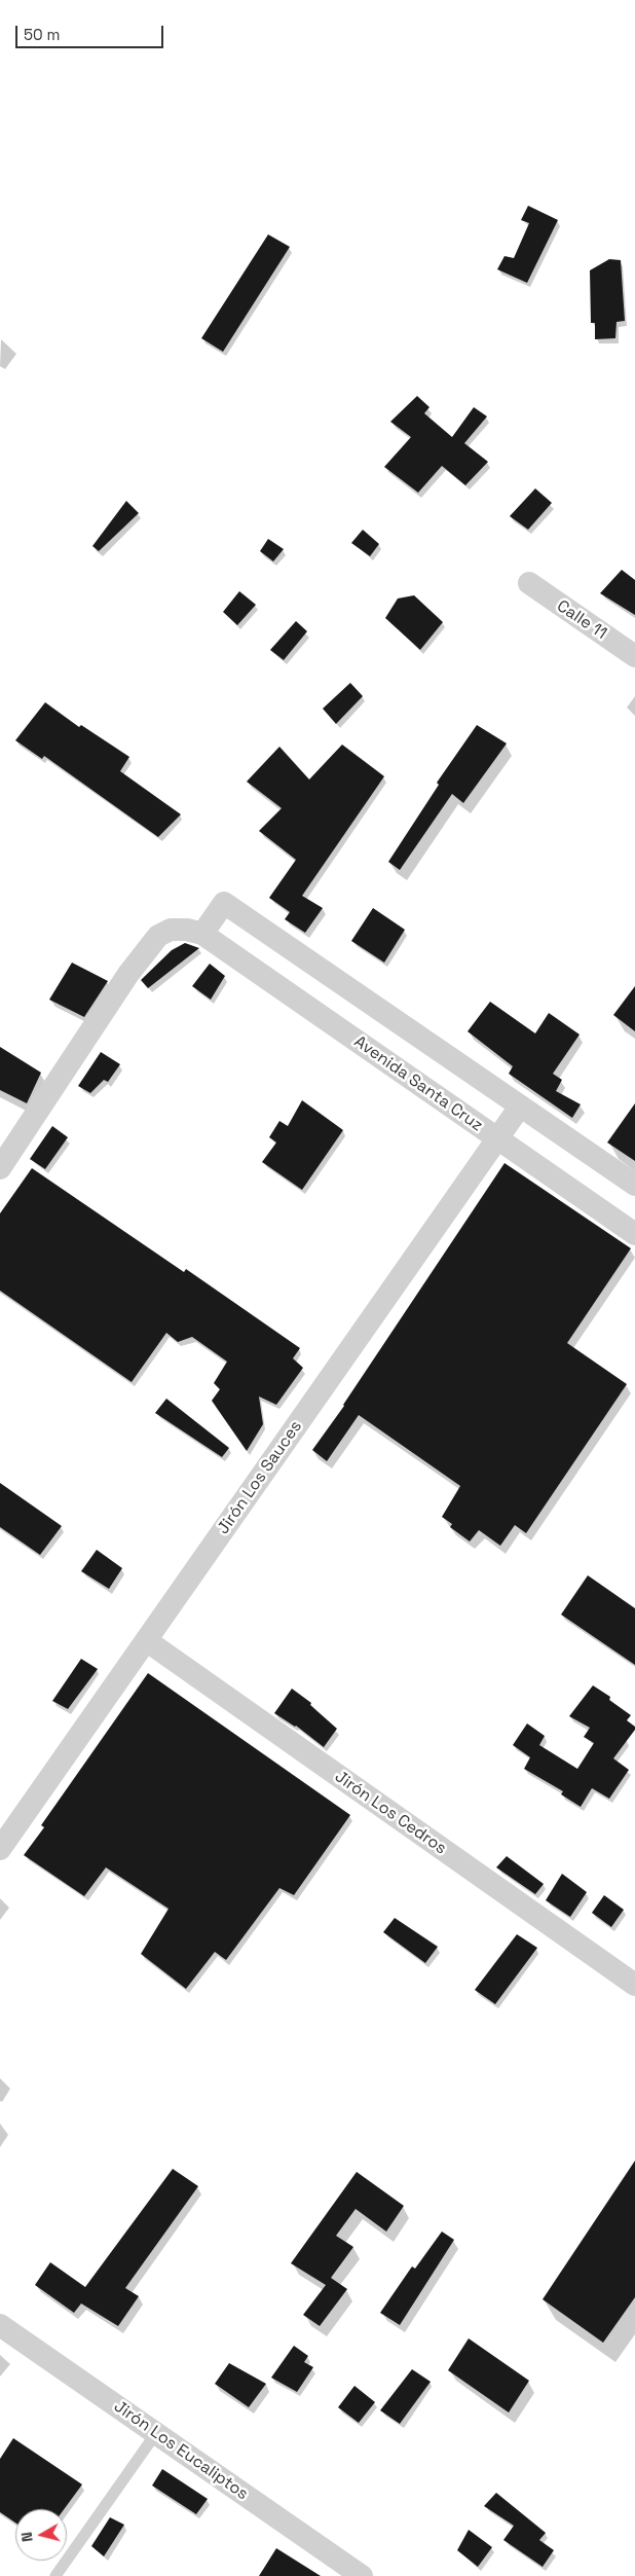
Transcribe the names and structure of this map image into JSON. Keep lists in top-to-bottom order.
{
  "streets": {
    "street": [
      "Calle 11",
      "Avenida Santa Cruz",
      "Jirón Los Sauces",
      "Jirón Los Cedros",
      "Jirón Los Eucaliptos"
    ]
  },
  "crossings": [
    ["Avenida Santa Cruz", "Jirón Los Sauces"],
    ["Jirón Los Sauces", "Jirón Los Cedros"]
  ],
  "scale_bar": "50 m",
  "north": "left"
}
